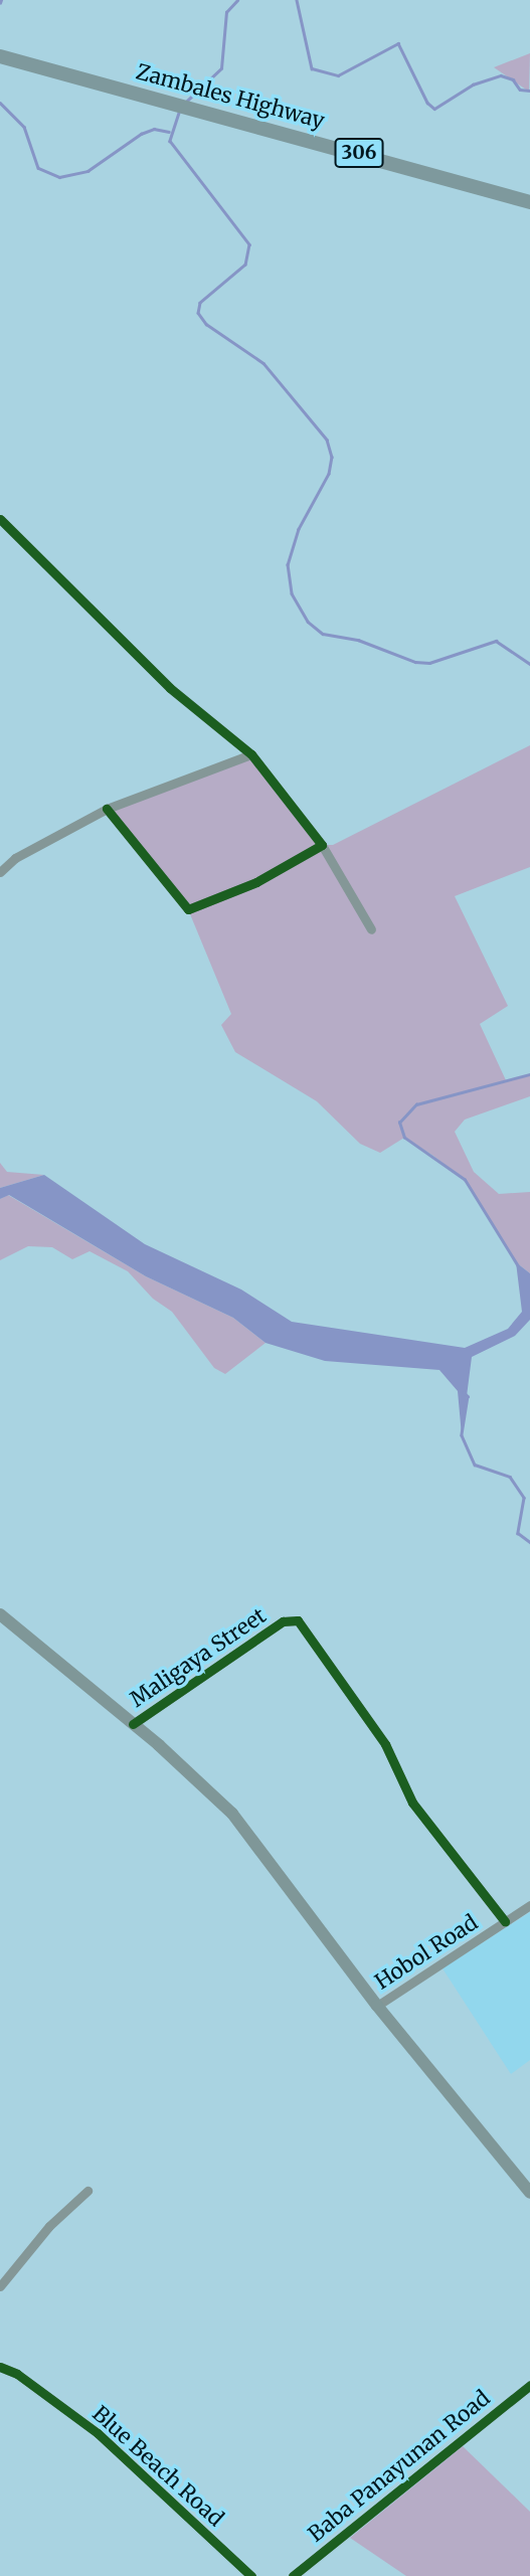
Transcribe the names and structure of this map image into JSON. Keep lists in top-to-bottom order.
{
  "streets": {
    "main road": ["Zambales Highway", "306"],
    "street": [
      "Maligaya Street",
      "Hobol Road",
      "Blue Beach Road",
      "Baba Panayunan Road"
    ]
  },
  "crossings": [
    ["Maligaya Street", "Hobol Road"]
  ]
}
